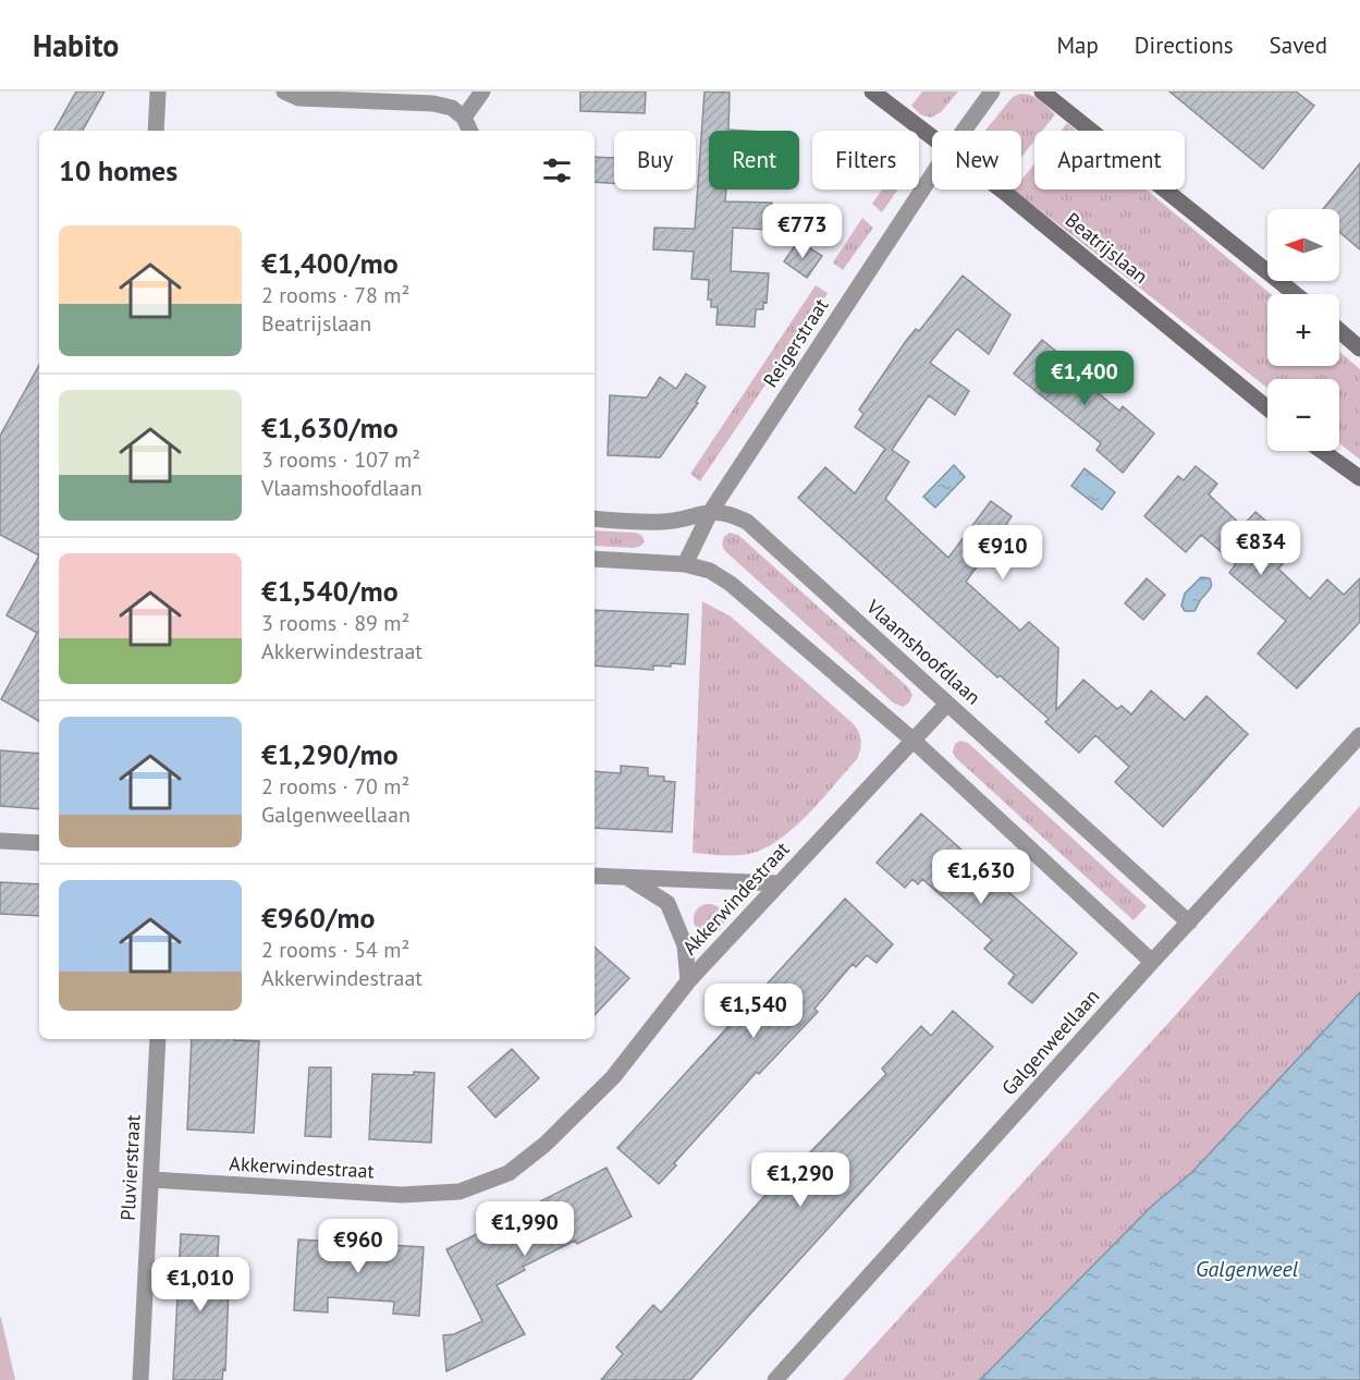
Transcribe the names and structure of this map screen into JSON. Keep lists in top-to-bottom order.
{
  "streets": {
    "street": [
      "Beatrijslaan",
      "Reigerstraat",
      "Vlaamshoofdlaan",
      "Akkerwindestraat",
      "Galgenweellaan",
      "Pluvierstraat"
    ]
  },
  "crossings": [
    ["Reigerstraat", "Vlaamshoofdlaan"],
    ["Vlaamshoofdlaan", "Akkerwindestraat"],
    ["Vlaamshoofdlaan", "Galgenweellaan"],
    ["Akkerwindestraat", "Pluvierstraat"]
  ],
  "water": ["Galgenweel"],
  "north": "left",
  "page": {
    "header": "Habito",
    "nav": ["Map", "Directions", "Saved"],
    "chip": [
      "Buy",
      "Rent",
      "Filters",
      "New",
      "Apartment"
    ],
    "heading": "10 homes",
    "price": [
      "€773",
      "€1,400",
      "€834",
      "€910",
      "€1,630",
      "€1,540",
      "€1,290",
      "€1,990",
      "€960",
      "€1,010"
    ],
    "map_buttons": ["+", "−"],
    "list": [
      {
        "name": "€1,400/mo",
        "note": "2 rooms · 78 m² · Beatrijslaan"
      },
      {
        "name": "€1,630/mo",
        "note": "3 rooms · 107 m² · Vlaamshoofdlaan"
      },
      {
        "name": "€1,540/mo",
        "note": "3 rooms · 89 m² · Akkerwindestraat"
      },
      {
        "name": "€1,290/mo",
        "note": "2 rooms · 70 m² · Galgenweellaan"
      },
      {
        "name": "€960/mo",
        "note": "2 rooms · 54 m² · Akkerwindestraat"
      }
    ]
  }
}
